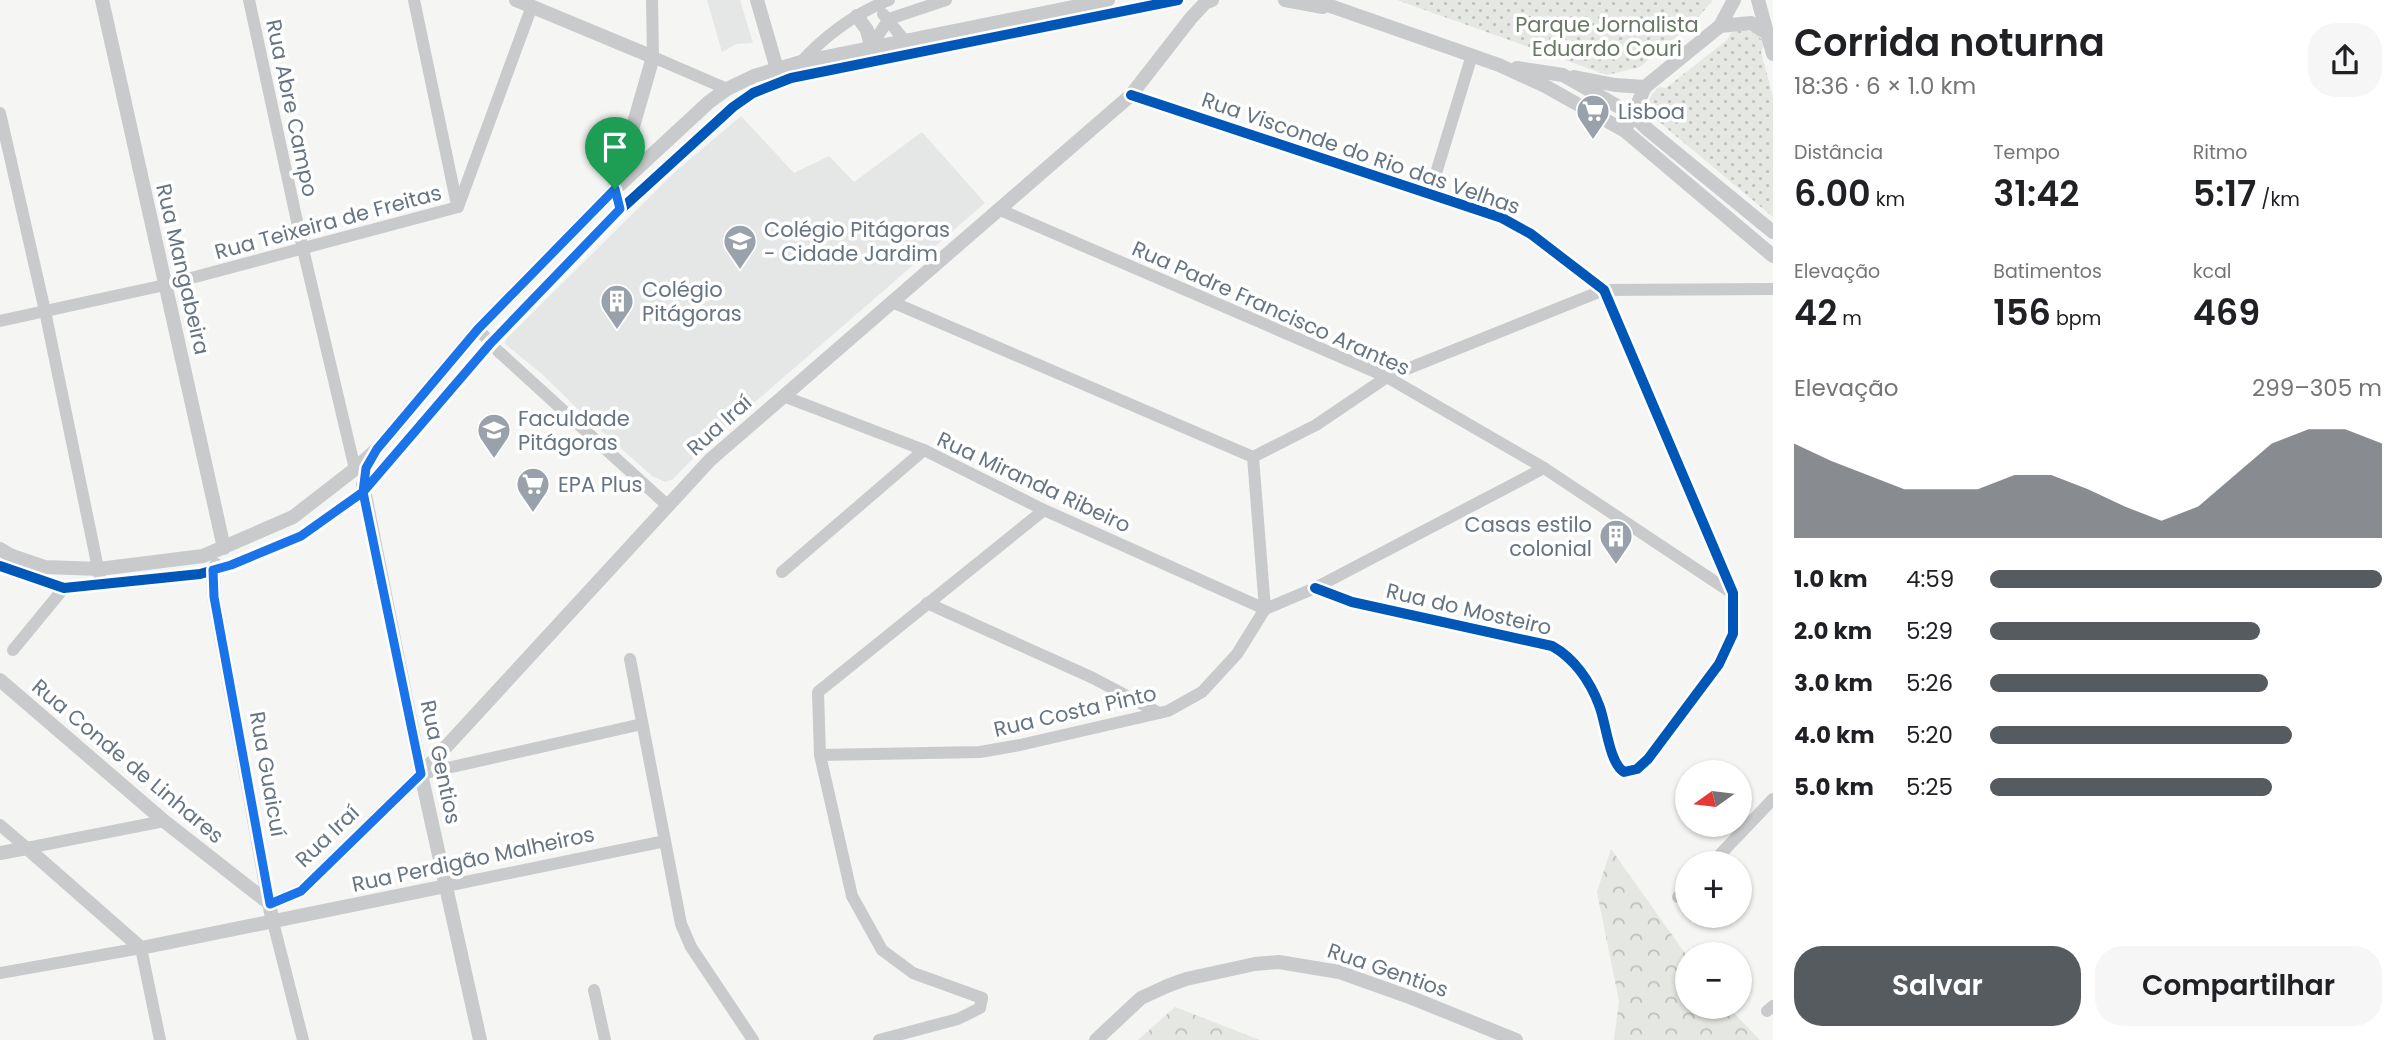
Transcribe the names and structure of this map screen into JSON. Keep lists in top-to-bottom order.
{
  "streets": {
    "street": [
      "Rua Abre Campo",
      "Rua Visconde do Rio das Velhas",
      "Rua Teixeira de Freitas",
      "Rua Mangabeira",
      "Rua Padre Francisco Arantes",
      "Rua Iraí",
      "Rua Miranda Ribeiro",
      "Rua do Mosteiro",
      "Rua Costa Pinto",
      "Rua Conde de Linhares",
      "Rua Gentios",
      "Rua Guaicuí",
      "Rua Perdigão Malheiros"
    ]
  },
  "crossings": [
    ["Rua Abre Campo", "Rua Teixeira de Freitas"],
    ["Rua Visconde do Rio das Velhas", "Rua Iraí"],
    ["Rua Teixeira de Freitas", "Rua Mangabeira"],
    ["Rua Padre Francisco Arantes", "Rua Iraí"],
    ["Rua Padre Francisco Arantes", "Rua do Mosteiro"],
    ["Rua Iraí", "Rua Miranda Ribeiro"],
    ["Rua Iraí", "Rua Conde de Linhares"],
    ["Rua Iraí", "Rua Gentios"],
    ["Rua Iraí", "Rua Guaicuí"],
    ["Rua Miranda Ribeiro", "Rua Costa Pinto"],
    ["Rua Conde de Linhares", "Rua Guaicuí"],
    ["Rua Gentios", "Rua Perdigão Malheiros"],
    ["Rua Guaicuí", "Rua Perdigão Malheiros"]
  ],
  "parks": ["Parque Jornalista Eduardo Couri"],
  "places": {
    "supermarket": ["Lisboa", "EPA Plus"],
    "school or university": ["Colégio Pitágoras - Cidade Jardim", "Faculdade Pitágoras"],
    "building": ["Colégio Pitágoras", "Casas estilo colonial"]
  },
  "north": "left",
  "page": {
    "heading": ["Corrida noturna", "18:36 · 6 × 1.0 km"],
    "stats": [
      ["Distância", "6.00 km"],
      ["Tempo", "31:42"],
      ["Ritmo", "5:17 /km"],
      ["Elevação", "42 m"],
      ["Batimentos", "156 bpm"],
      ["kcal", "469"]
    ],
    "chart": ["Elevação", "299–305 m"],
    "list": [
      {
        "name": "1.0 km",
        "note": "4:59"
      },
      {
        "name": "2.0 km",
        "note": "5:29"
      },
      {
        "name": "3.0 km",
        "note": "5:26"
      },
      {
        "name": "4.0 km",
        "note": "5:20"
      },
      {
        "name": "5.0 km",
        "note": "5:25"
      }
    ],
    "map_buttons": ["+", "−"],
    "buttons": ["Salvar", "Compartilhar"]
  }
}
